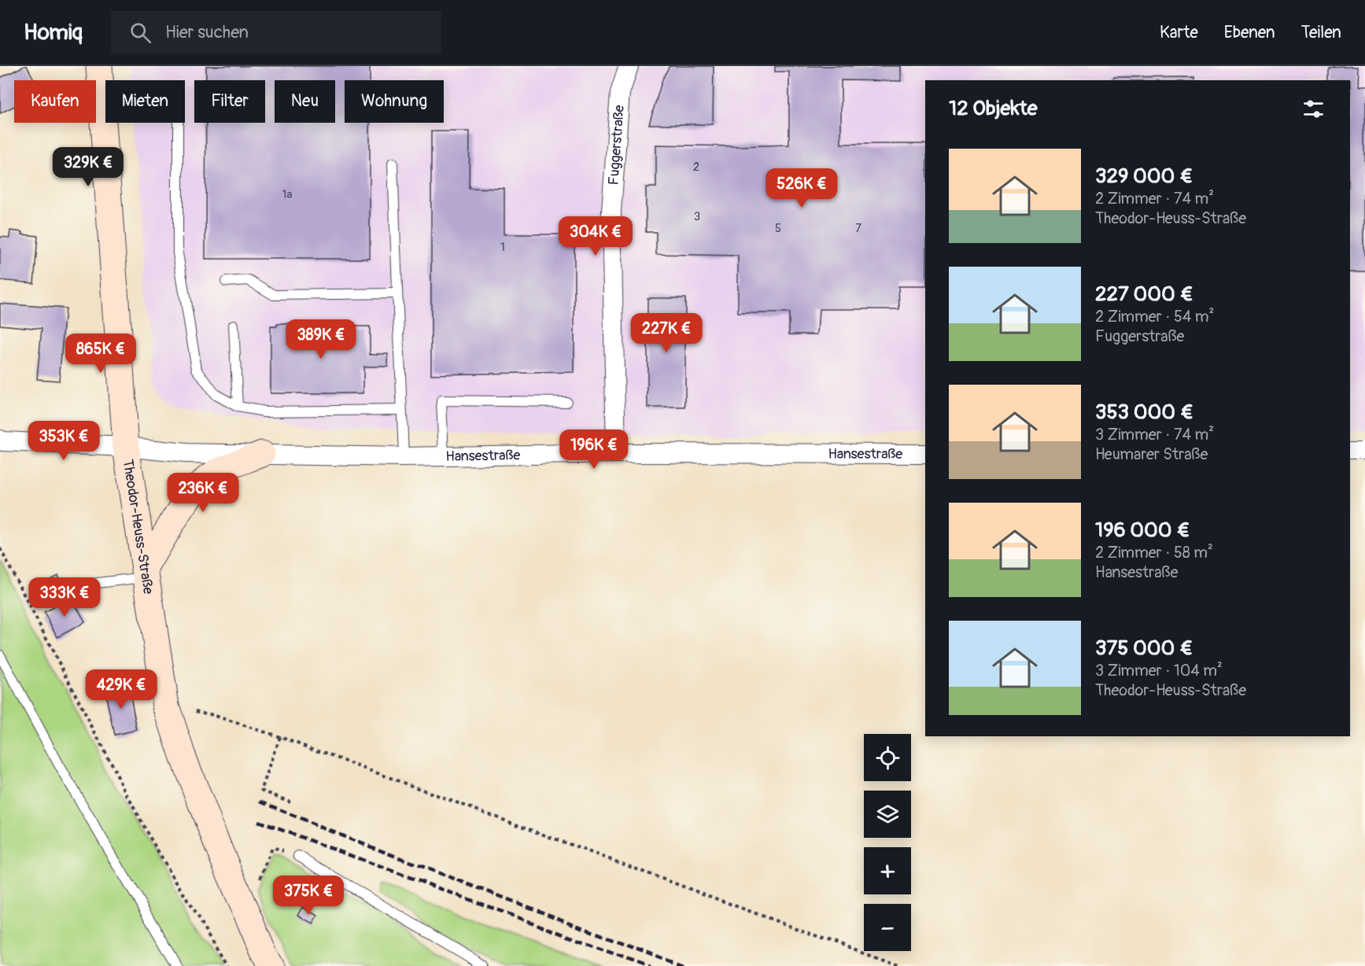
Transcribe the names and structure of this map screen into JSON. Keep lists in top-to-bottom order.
{
  "streets": {
    "main road": ["Theodor-Heuss-Straße"],
    "street": ["Fuggerstraße", "Hansestraße"]
  },
  "crossings": [
    ["Fuggerstraße", "Hansestraße"],
    ["Hansestraße", "Theodor-Heuss-Straße"]
  ],
  "house_numbers": [
    "2",
    "1a",
    "3",
    "5",
    "7",
    "1"
  ],
  "page": {
    "header": "Homiq",
    "search": "Hier suchen",
    "nav": ["Karte", "Ebenen", "Teilen"],
    "chip": [
      "Kaufen",
      "Mieten",
      "Filter",
      "Neu",
      "Wohnung"
    ],
    "heading": "12 Objekte",
    "list": [
      {
        "name": "329 000 €",
        "note": "2 Zimmer · 74 m² · Theodor-Heuss-Straße"
      },
      {
        "name": "227 000 €",
        "note": "2 Zimmer · 54 m² · Fuggerstraße"
      },
      {
        "name": "353 000 €",
        "note": "3 Zimmer · 74 m² · Heumarer Straße"
      },
      {
        "name": "196 000 €",
        "note": "2 Zimmer · 58 m² · Hansestraße"
      },
      {
        "name": "375 000 €",
        "note": "3 Zimmer · 104 m² · Theodor-Heuss-Straße"
      }
    ],
    "price": [
      "329K €",
      "526K €",
      "304K €",
      "227K €",
      "389K €",
      "865K €",
      "353K €",
      "196K €",
      "236K €",
      "333K €",
      "429K €",
      "375K €"
    ],
    "map_buttons": ["+", "−"]
  }
}
